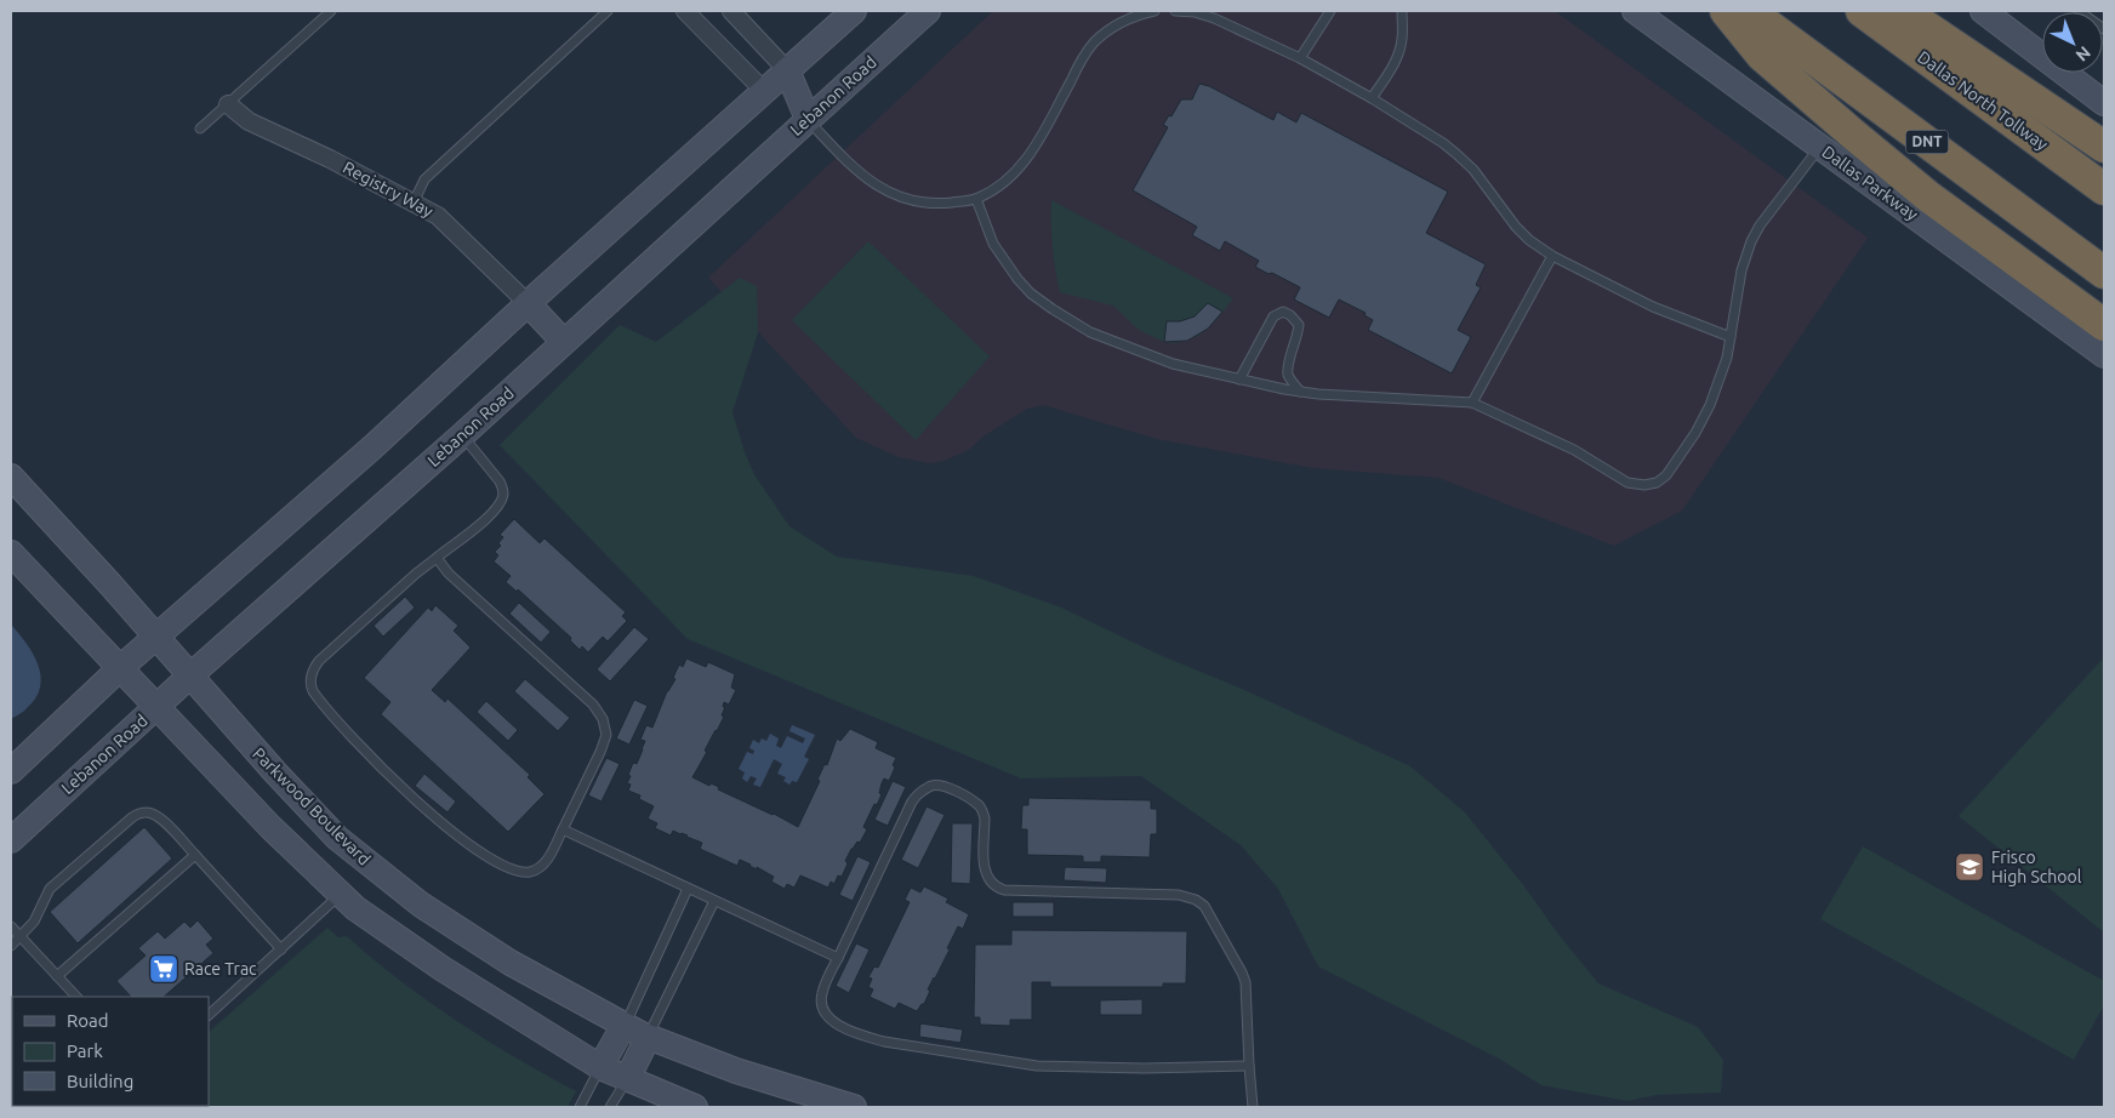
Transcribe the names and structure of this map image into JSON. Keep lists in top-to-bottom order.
{
  "streets": {
    "highway": ["Dallas North Tollway", "DNT"],
    "main road": ["Lebanon Road", "Dallas Parkway", "Parkwood Boulevard"],
    "street": ["Registry Way"]
  },
  "crossings": [
    ["Lebanon Road", "Parkwood Boulevard"]
  ],
  "places": {
    "school or university": ["Frisco High School"],
    "supermarket": ["Race Trac"]
  },
  "legend": ["Road", "Park", "Building"],
  "north": "bottom right"
}
